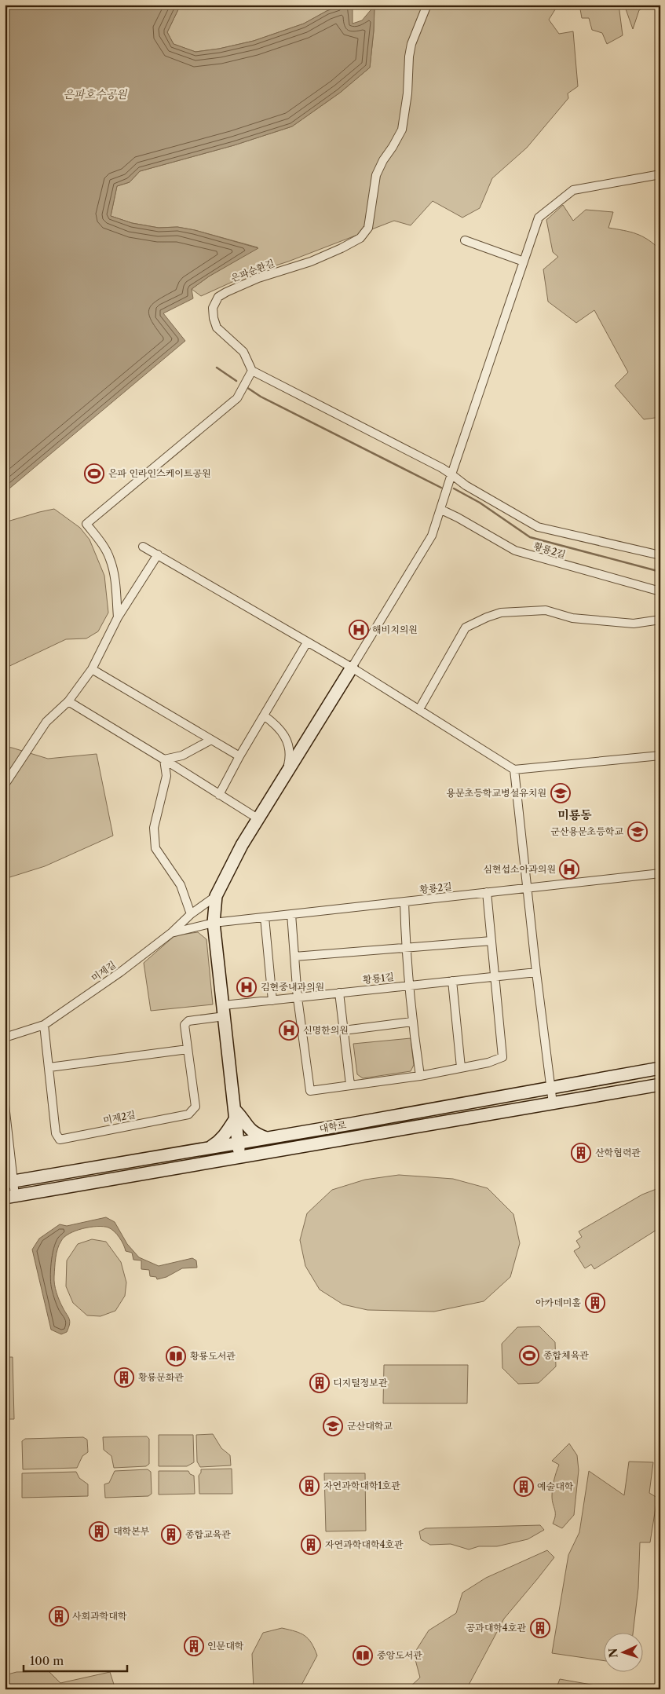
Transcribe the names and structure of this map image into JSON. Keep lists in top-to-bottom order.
{
  "streets": {
    "street": [
      "은파순환길",
      "황룡2길",
      "미제길",
      "황룡1길",
      "미제2길",
      "대학로"
    ]
  },
  "crossings": [
    ["황룡2길", "미제길"],
    ["미제길", "미제2길"],
    ["황룡1길", "미제2길"]
  ],
  "districts": ["미룡동"],
  "water": ["은파호수공원"],
  "places": {
    "sports": ["은파 인라인스케이트공원", "종합체육관"],
    "hospital": [
      "해비치의원",
      "심현섭소아과의원",
      "김현중내과의원",
      "신명한의원"
    ],
    "school or university": ["용문초등학교병설유치원", "군산용문초등학교", "군산대학교"],
    "building": [
      "산학협력관",
      "아카데미홀",
      "황룡문화관",
      "디지털정보관",
      "자연과학대학1호관",
      "예술대학",
      "대학본부",
      "종합교육관",
      "자연과학대학4호관",
      "사회과학대학",
      "공과대학4호관",
      "인문대학"
    ],
    "library": ["황룡도서관", "중앙도서관"]
  },
  "scale_bar": "100 m",
  "north": "left"
}
